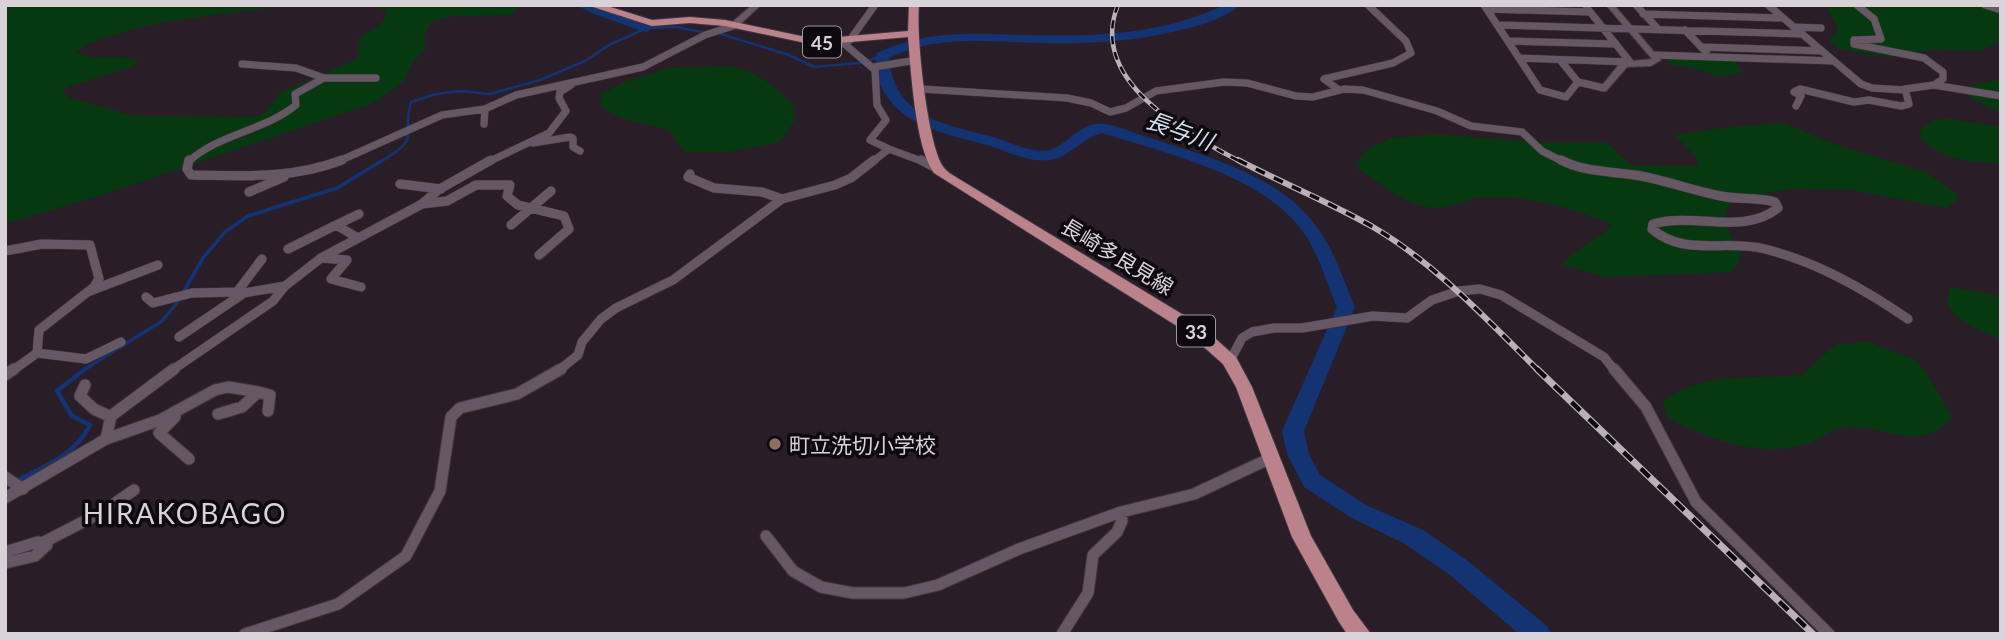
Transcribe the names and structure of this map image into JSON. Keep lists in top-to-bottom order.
{
  "streets": {
    "main road": ["45", "長崎多良見線", "33"]
  },
  "districts": ["HIRAKOBAGO"],
  "water": ["長与川"],
  "places": ["町立洗切小学校"]
}
